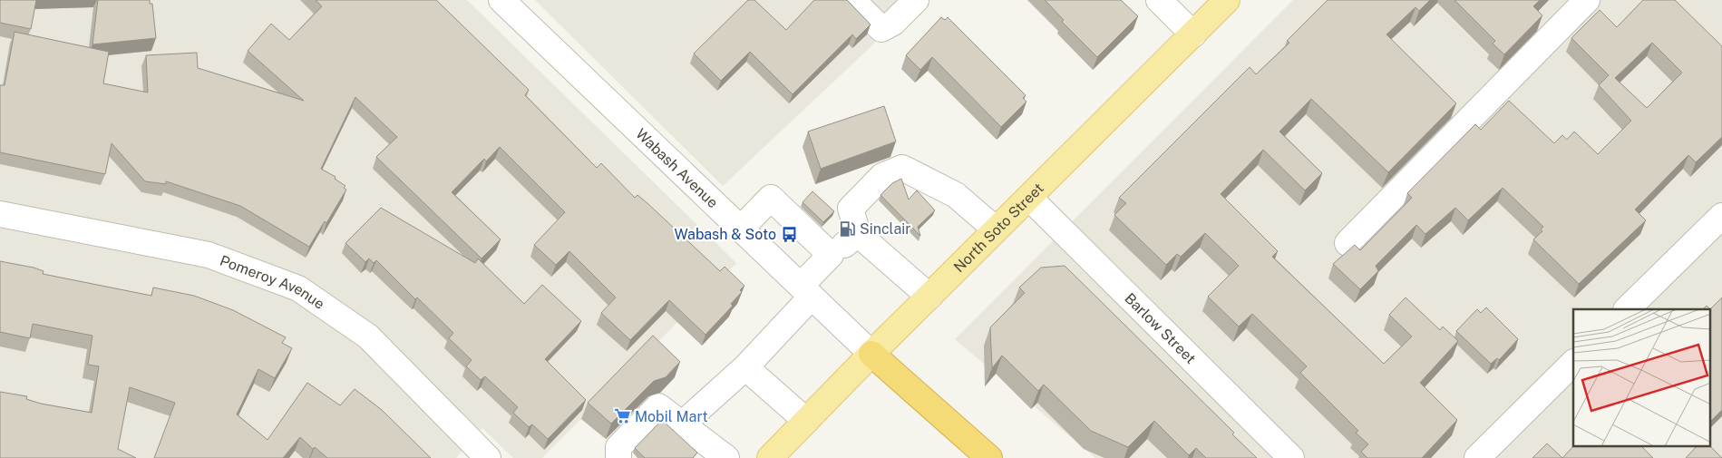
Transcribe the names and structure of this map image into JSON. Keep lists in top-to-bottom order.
{
  "streets": {
    "main road": ["North Soto Street"],
    "street": ["Wabash Avenue", "Pomeroy Avenue", "Barlow Street"]
  },
  "crossings": [
    ["Wabash Avenue", "North Soto Street"],
    ["North Soto Street", "Barlow Street"]
  ],
  "places": {
    "fuel station": ["Sinclair"],
    "bus stop": ["Wabash & Soto"],
    "supermarket": ["Mobil Mart"]
  }
}
